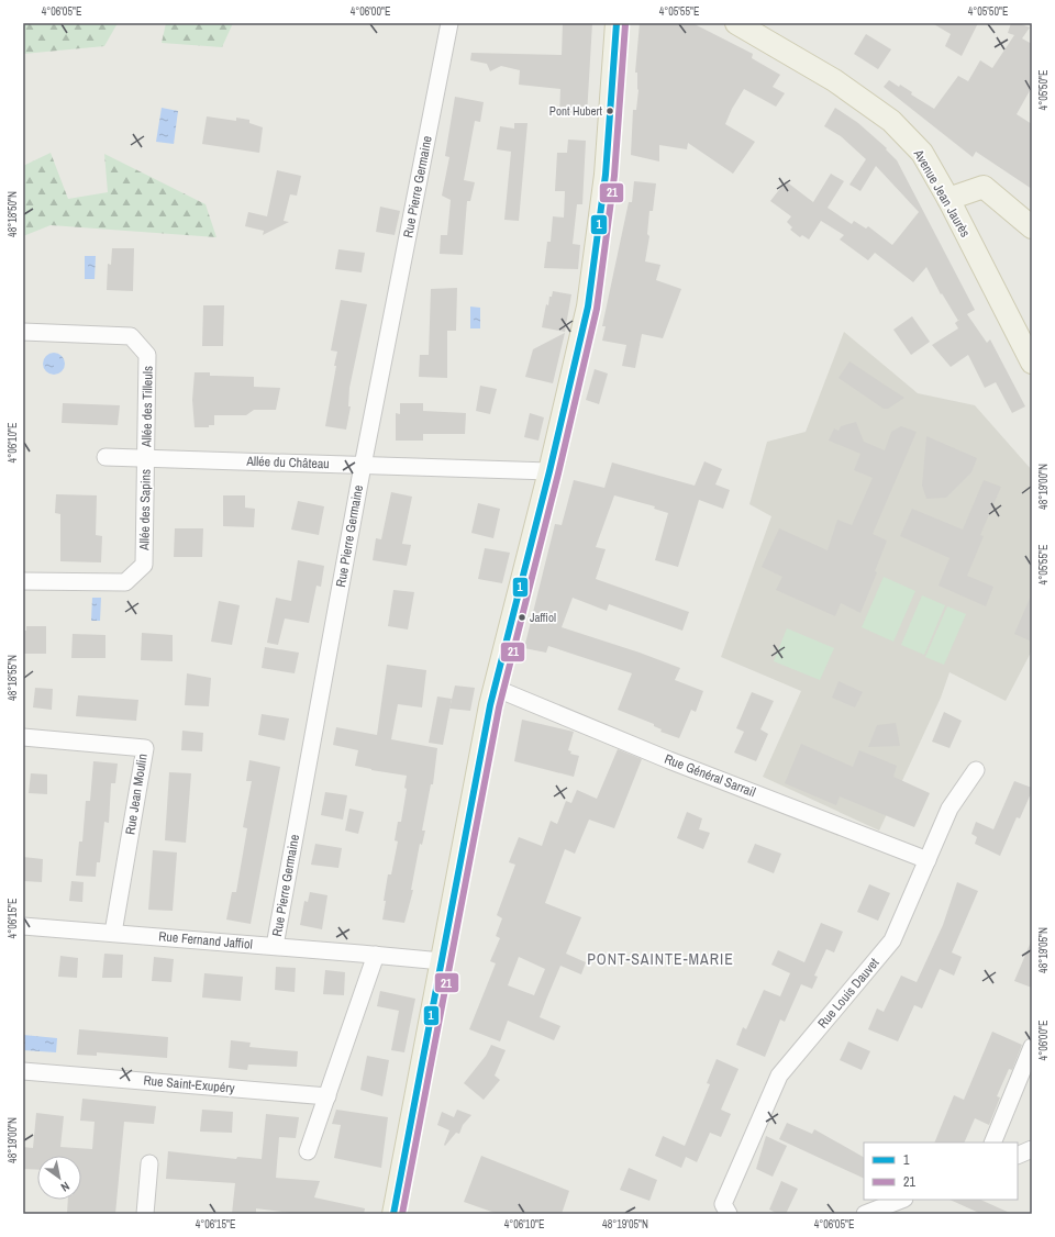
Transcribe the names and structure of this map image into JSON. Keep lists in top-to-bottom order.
{
  "streets": {
    "main road": ["Avenue Jean Jaurès"],
    "street": [
      "Rue Pierre Germaine",
      "Allée des Tilleuls",
      "Allée du Château",
      "Allée des Sapins",
      "Rue Général Sarrail",
      "Rue Jean Moulin",
      "Rue Fernand Jaffiol",
      "Rue Louis Dauvet",
      "Rue Saint-Exupéry"
    ]
  },
  "crossings": [
    ["Rue Pierre Germaine", "Allée du Château"],
    ["Rue Pierre Germaine", "Rue Fernand Jaffiol"],
    ["Allée des Tilleuls", "Allée du Château"],
    ["Allée des Tilleuls", "Allée des Sapins"],
    ["Allée du Château", "Allée des Sapins"],
    ["Rue Général Sarrail", "Rue Louis Dauvet"],
    ["Rue Jean Moulin", "Rue Fernand Jaffiol"]
  ],
  "districts": ["PONT-SAINTE-MARIE"],
  "places": ["Pont Hubert", "Jaffiol"],
  "lines": ["transit line 1", "transit line 21"],
  "legend": ["1", "21"],
  "north": "bottom right",
  "coordinates": [
    "4°06'05\"E",
    "4°06'00\"E",
    "4°05'55\"E",
    "4°05'50\"E",
    "48°18'50\"N",
    "4°06'10\"E",
    "48°19'00\"N",
    "48°18'55\"N",
    "4°06'15\"E",
    "48°19'05\"N"
  ]
}
